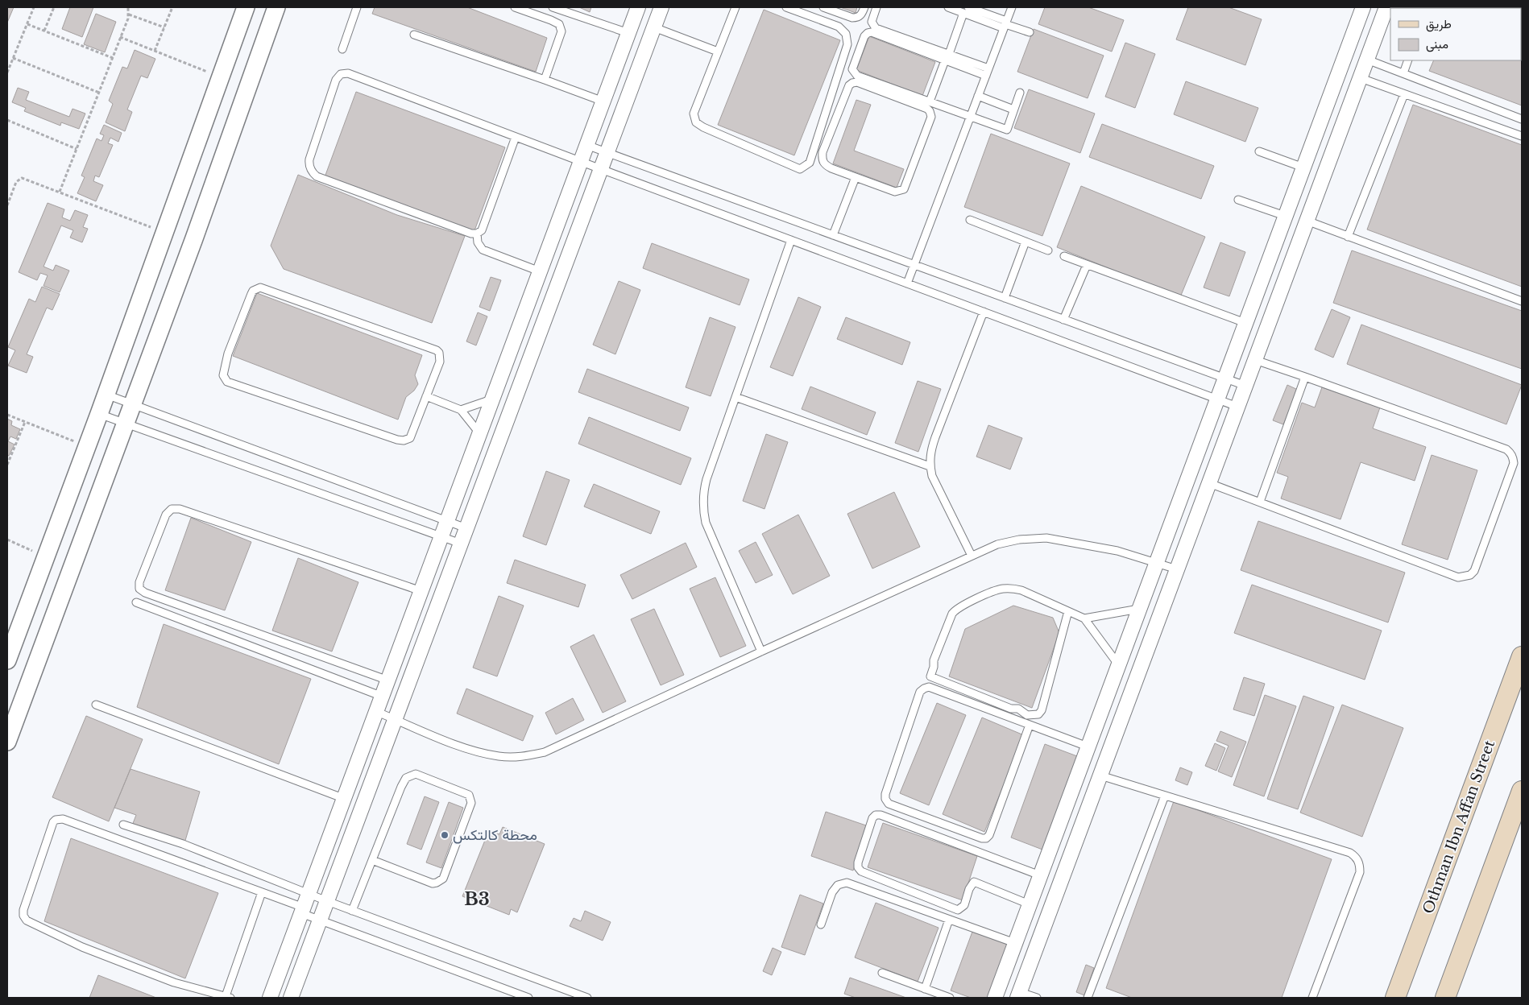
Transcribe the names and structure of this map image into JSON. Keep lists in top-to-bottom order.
{
  "streets": {
    "main road": ["Othman Ibn Affan Street"]
  },
  "districts": ["B3"],
  "places": ["محطة كالتكس"],
  "legend": ["طريق", "مبنى"]
}
